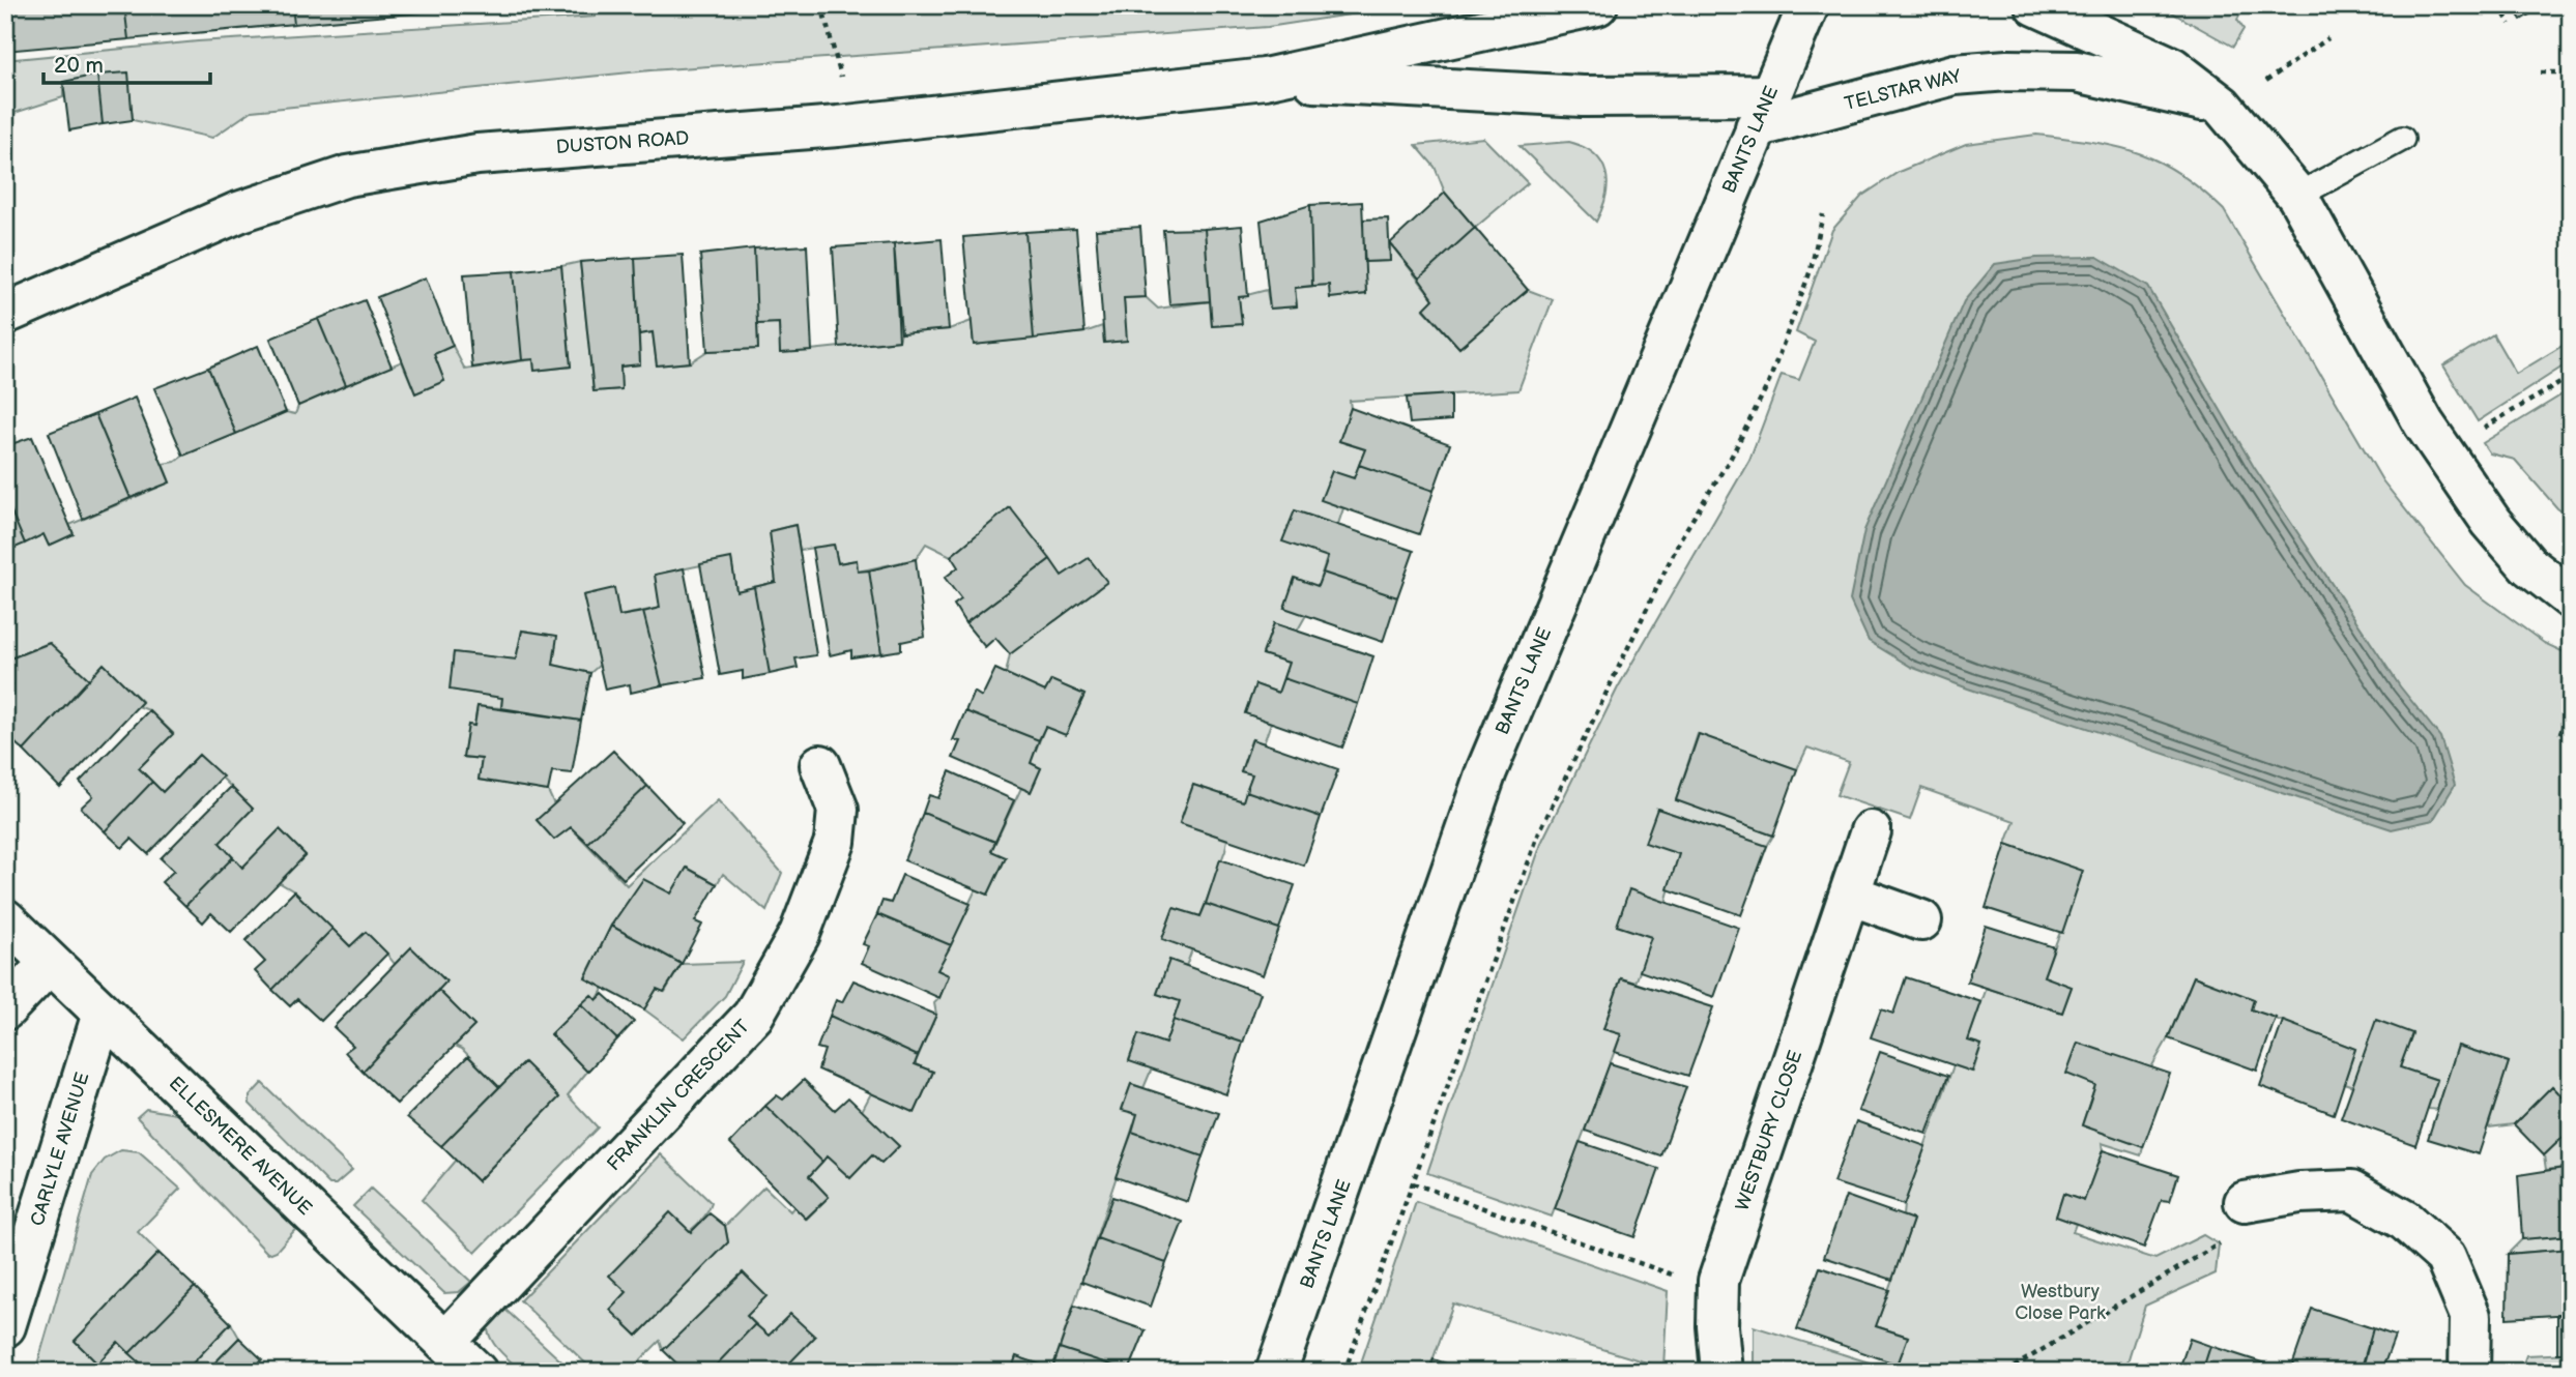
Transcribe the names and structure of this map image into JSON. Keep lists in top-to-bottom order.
{
  "streets": {
    "street": [
      "TELSTAR WAY",
      "BANTS LANE",
      "DUSTON ROAD",
      "FRANKLIN CRESCENT",
      "WESTBURY CLOSE",
      "ELLESMERE AVENUE",
      "CARLYLE AVENUE"
    ]
  },
  "crossings": [
    ["TELSTAR WAY", "BANTS LANE"],
    ["TELSTAR WAY", "DUSTON ROAD"],
    ["FRANKLIN CRESCENT", "ELLESMERE AVENUE"],
    ["ELLESMERE AVENUE", "CARLYLE AVENUE"]
  ],
  "parks": ["Westbury Close Park"],
  "scale_bar": "20 m"
}
